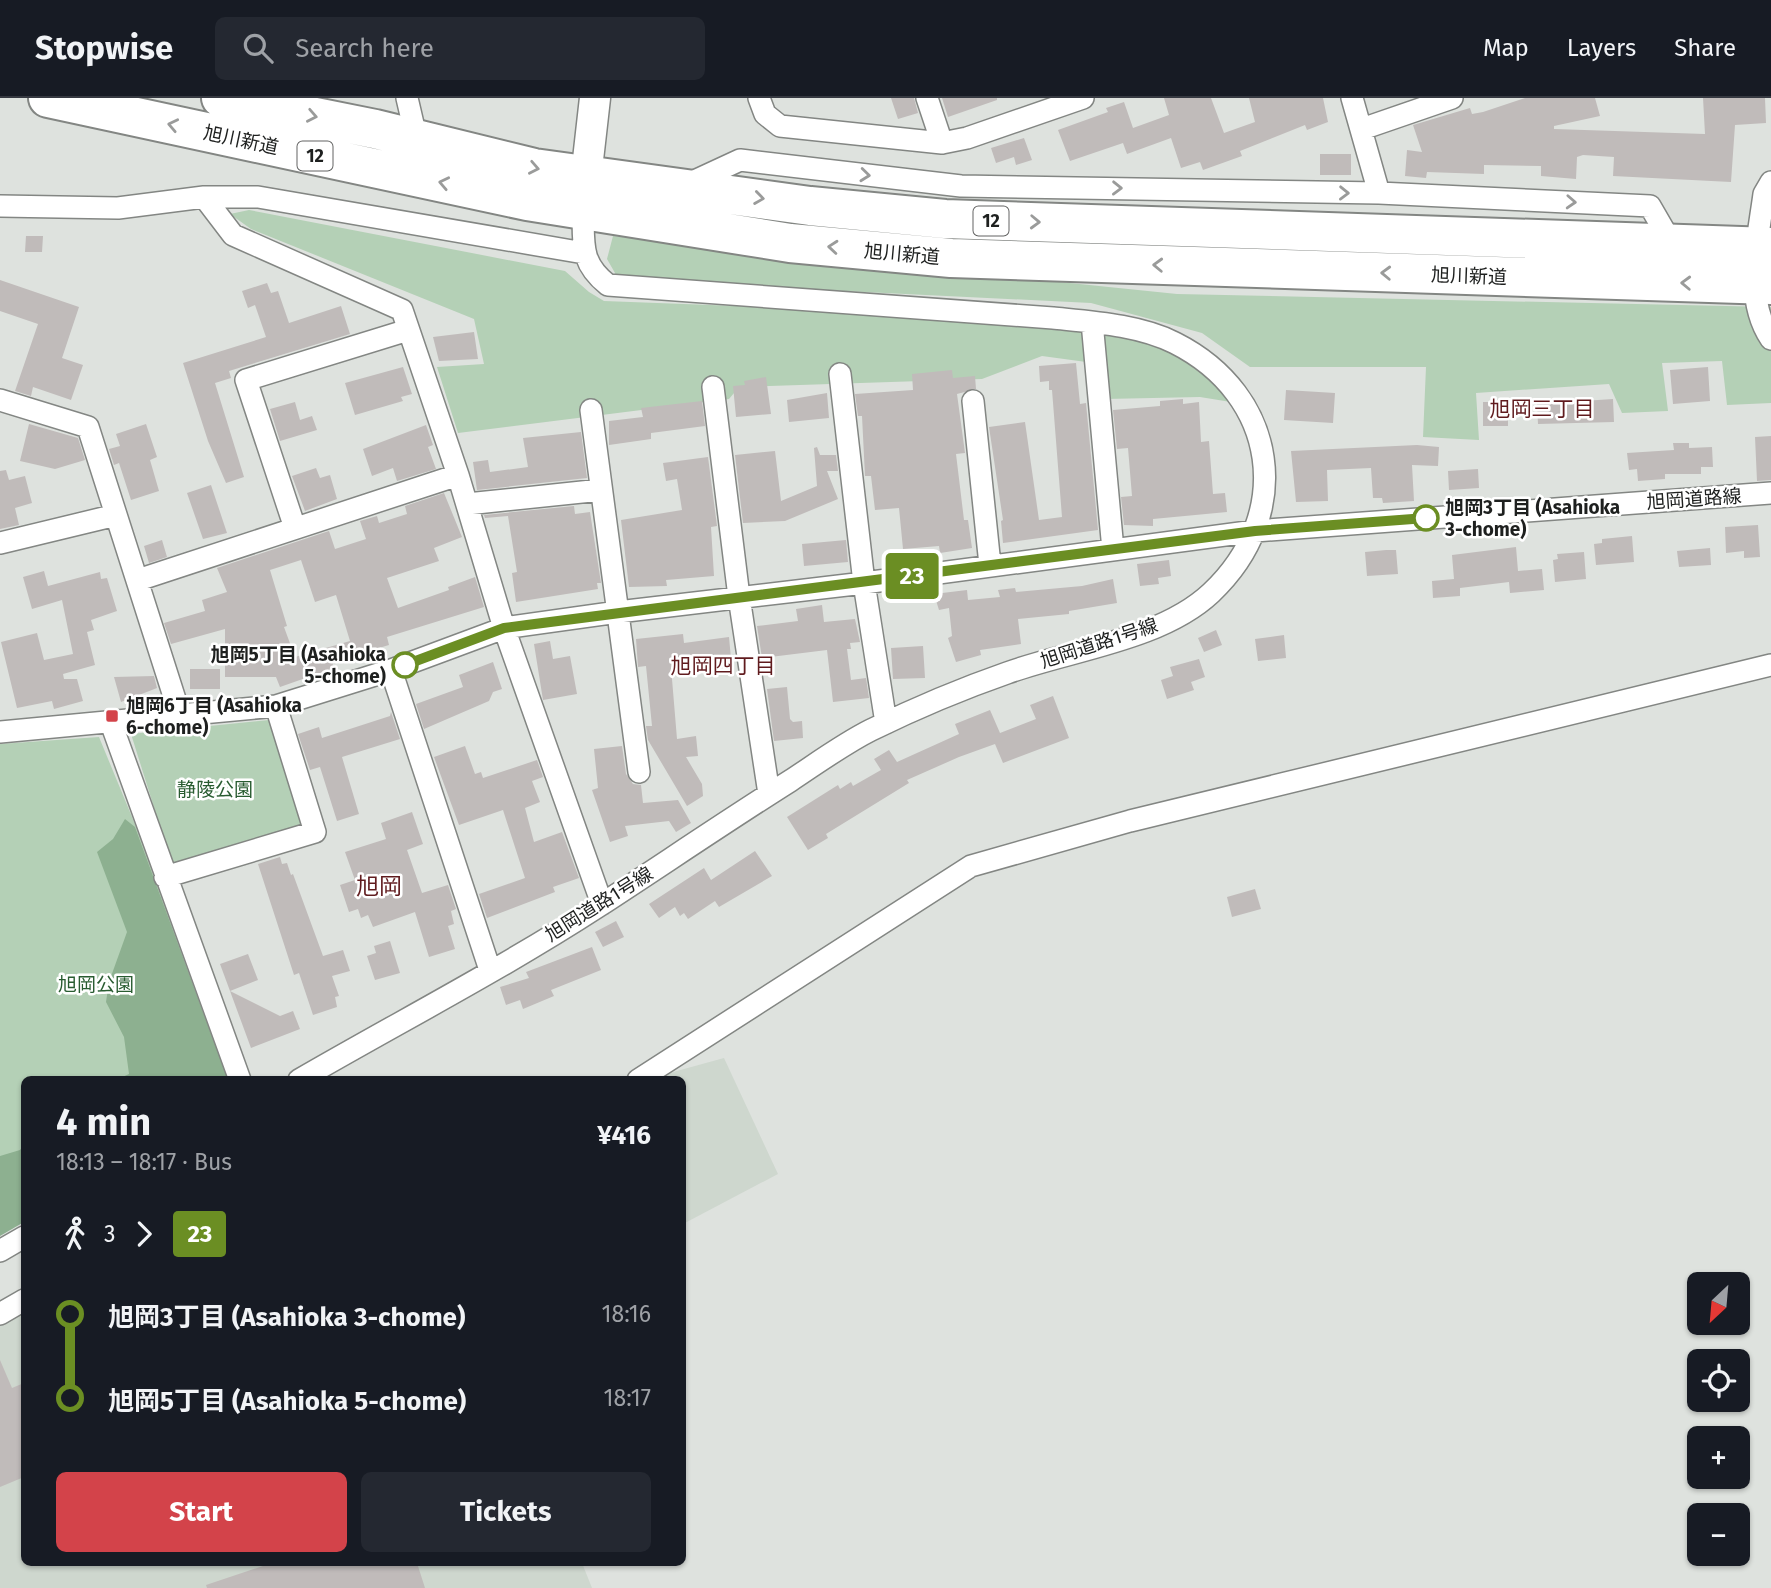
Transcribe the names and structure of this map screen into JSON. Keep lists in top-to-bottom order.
{
  "streets": {
    "highway": ["旭川新道", "12"],
    "street": ["旭岡道路線", "旭岡道路1号線"]
  },
  "crossings": [
    ["旭岡道路線", "旭岡道路1号線"]
  ],
  "districts": ["旭岡三丁目", "旭岡四丁目", "旭岡"],
  "parks": ["静陵公園", "旭岡公園"],
  "places": {
    "other": ["旭岡3丁目 (Asahioka 3-chome)", "旭岡5丁目 (Asahioka 5-chome)"],
    "transit": ["旭岡6丁目 (Asahioka 6-chome)"]
  },
  "lines": ["bus line 23"],
  "north": "bottom left",
  "page": {
    "header": "Stopwise",
    "search": "Search here",
    "nav": ["Map", "Layers", "Share"],
    "on_map": "23",
    "heading": ["4 min", "18:13 – 18:17 · Bus", "¥416"],
    "legs": ["3", "23"],
    "map_buttons": ["+", "−"],
    "list": [
      {
        "name": "旭岡3丁目 (Asahioka 3-chome)",
        "value": "18:16"
      },
      {
        "name": "旭岡5丁目 (Asahioka 5-chome)",
        "value": "18:17"
      }
    ],
    "buttons": ["Start", "Tickets"]
  }
}
